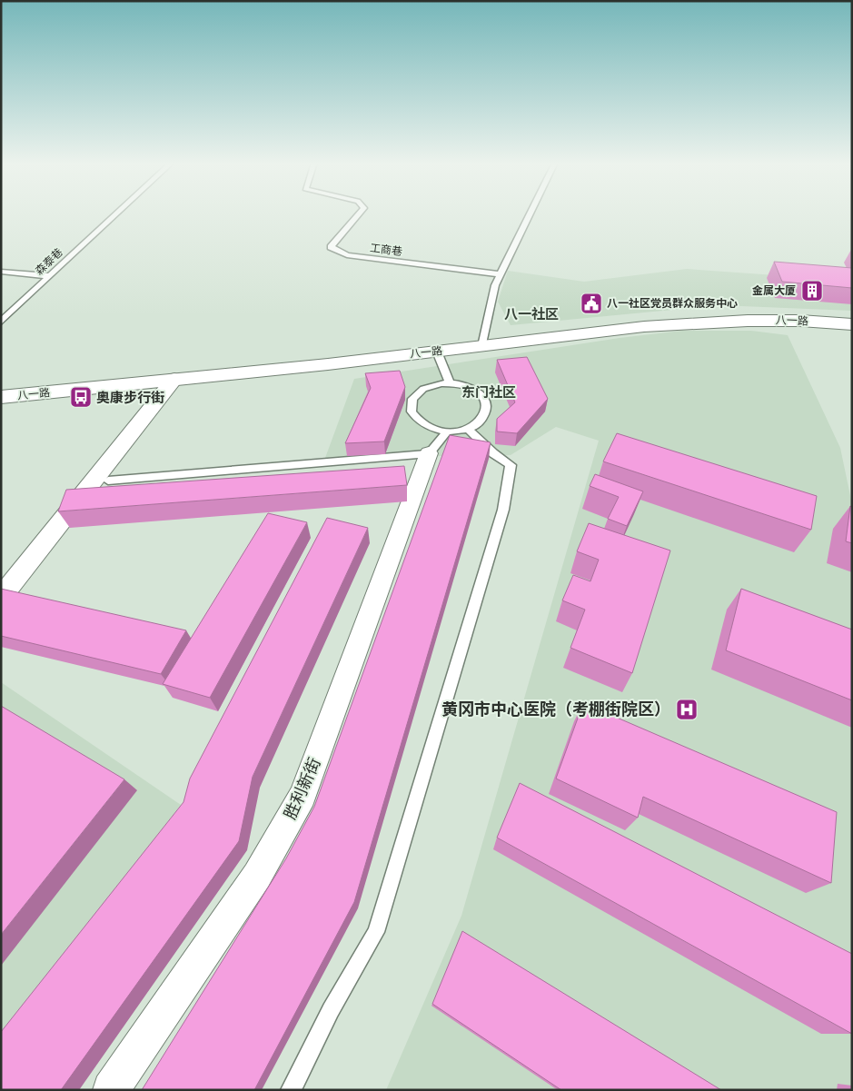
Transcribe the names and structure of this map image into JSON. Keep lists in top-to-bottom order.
{
  "streets": {
    "main road": ["八一路"],
    "street": ["胜利新街"],
    "lane": ["工商巷", "森泰巷"]
  },
  "districts": ["八一社区", "东门社区"],
  "places": {
    "building": ["金属大厦"],
    "public building": ["八一社区党员群众服务中心"],
    "bus stop": ["奥康步行街"],
    "hospital": ["黄冈市中心医院（考棚街院区）"]
  }
}
